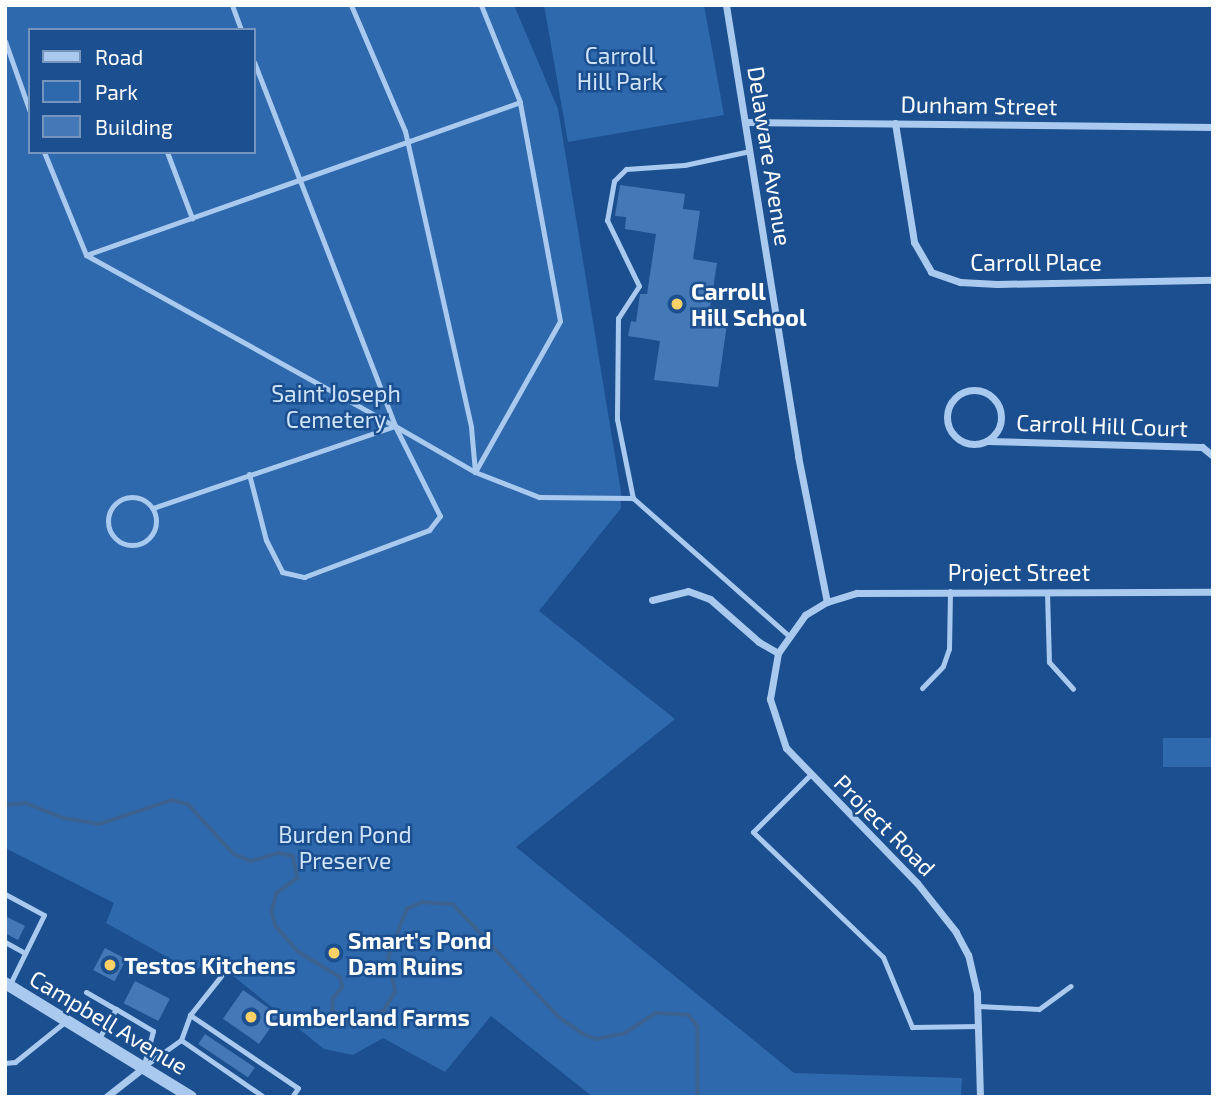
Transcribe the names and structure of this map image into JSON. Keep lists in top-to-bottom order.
{
  "streets": {
    "street": [
      "Dunham Street",
      "Delaware Avenue",
      "Carroll Place",
      "Carroll Hill Court",
      "Project Street",
      "Project Road",
      "Campbell Avenue"
    ]
  },
  "crossings": [
    ["Dunham Street", "Delaware Avenue"],
    ["Dunham Street", "Carroll Place"],
    ["Delaware Avenue", "Project Street"],
    ["Delaware Avenue", "Project Road"],
    ["Project Street", "Project Road"]
  ],
  "parks": ["Carroll Hill Park", "Saint Joseph Cemetery", "Burden Pond Preserve"],
  "places": [
    "Carroll Hill School",
    "Smart's Pond Dam Ruins",
    "Testos Kitchens",
    "Cumberland Farms"
  ],
  "legend": ["Road", "Park", "Building"]
}
